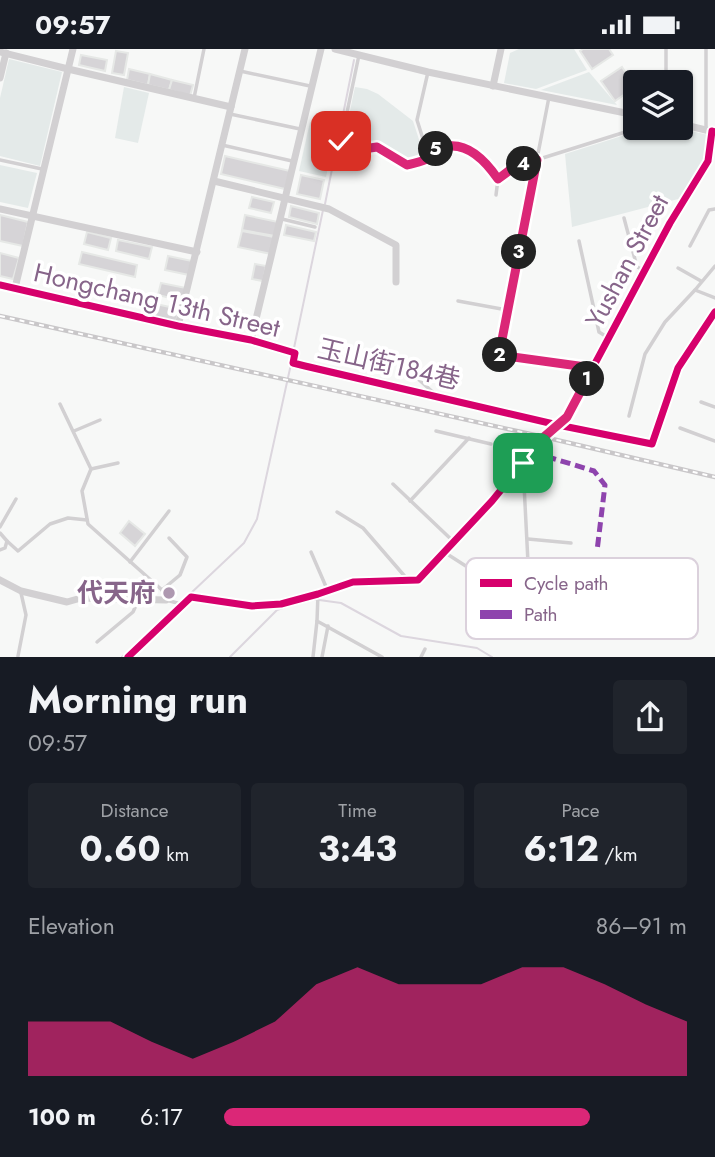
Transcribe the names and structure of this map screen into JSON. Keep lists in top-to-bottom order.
{
  "streets": {
    "street": ["Yushan Street", "Hongchang 13th Street", "玉山街184巷"]
  },
  "crossings": [
    ["Yushan Street", "玉山街184巷"],
    ["Hongchang 13th Street", "玉山街184巷"]
  ],
  "places": ["代天府"],
  "legend": ["Cycle path", "Path"],
  "page": {
    "status": "09:57",
    "pins": [
      "5",
      "4",
      "3",
      "2",
      "1"
    ],
    "heading": ["Morning run", "09:57"],
    "stats": [
      ["Distance", "0.60 km"],
      ["Time", "3:43"],
      ["Pace", "6:12 /km"]
    ],
    "chart": ["Elevation", "86–91 m"],
    "list": [
      {
        "name": "100 m",
        "note": "6:17"
      }
    ]
  }
}
